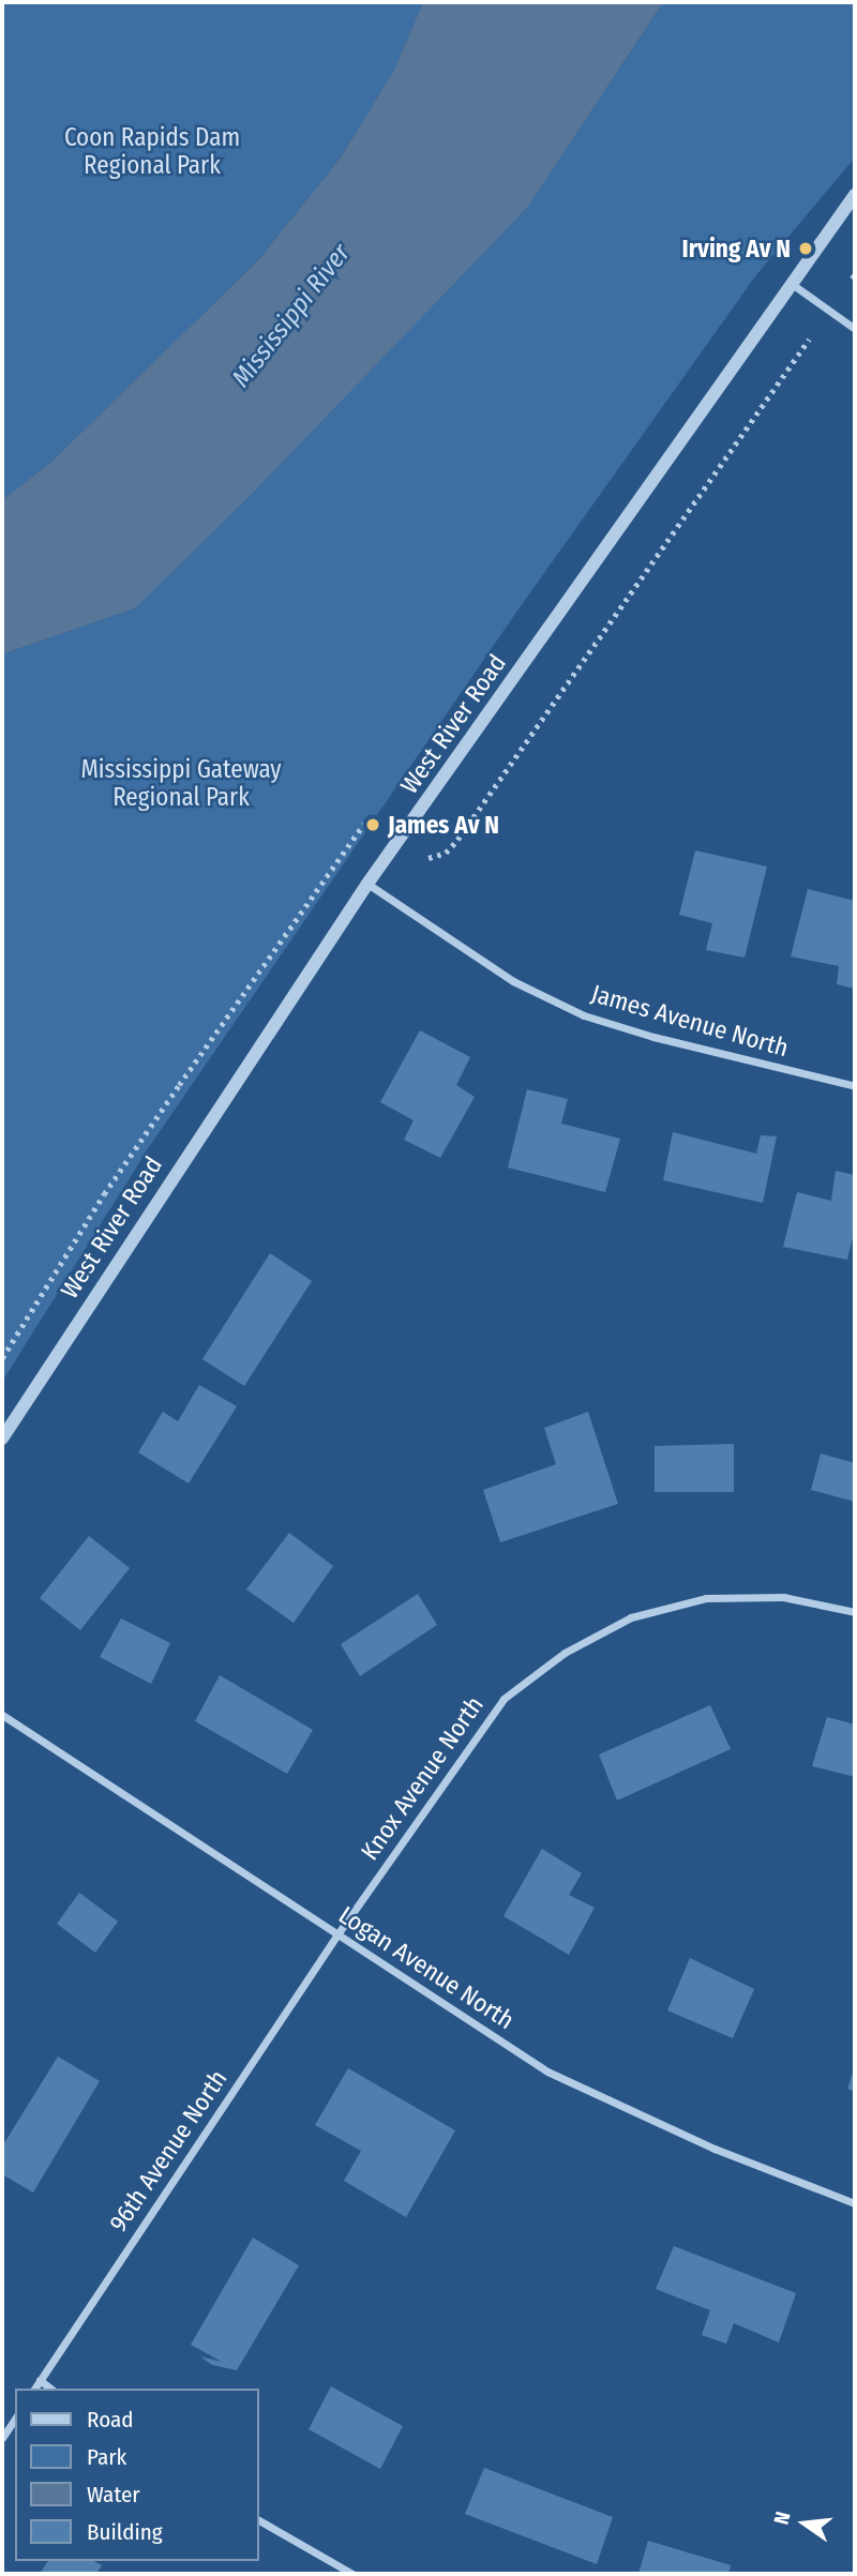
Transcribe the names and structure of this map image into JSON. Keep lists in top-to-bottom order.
{
  "streets": {
    "street": [
      "West River Road",
      "James Avenue North",
      "Knox Avenue North",
      "Logan Avenue North",
      "96th Avenue North"
    ]
  },
  "crossings": [
    ["West River Road", "James Avenue North"],
    ["Knox Avenue North", "Logan Avenue North"],
    ["Knox Avenue North", "96th Avenue North"],
    ["Logan Avenue North", "96th Avenue North"]
  ],
  "water": ["Mississippi River"],
  "parks": ["Coon Rapids Dam Regional Park", "Mississippi Gateway Regional Park"],
  "places": ["Irving Av N", "James Av N"],
  "legend": [
    "Road",
    "Park",
    "Water",
    "Building"
  ],
  "north": "left"
}
